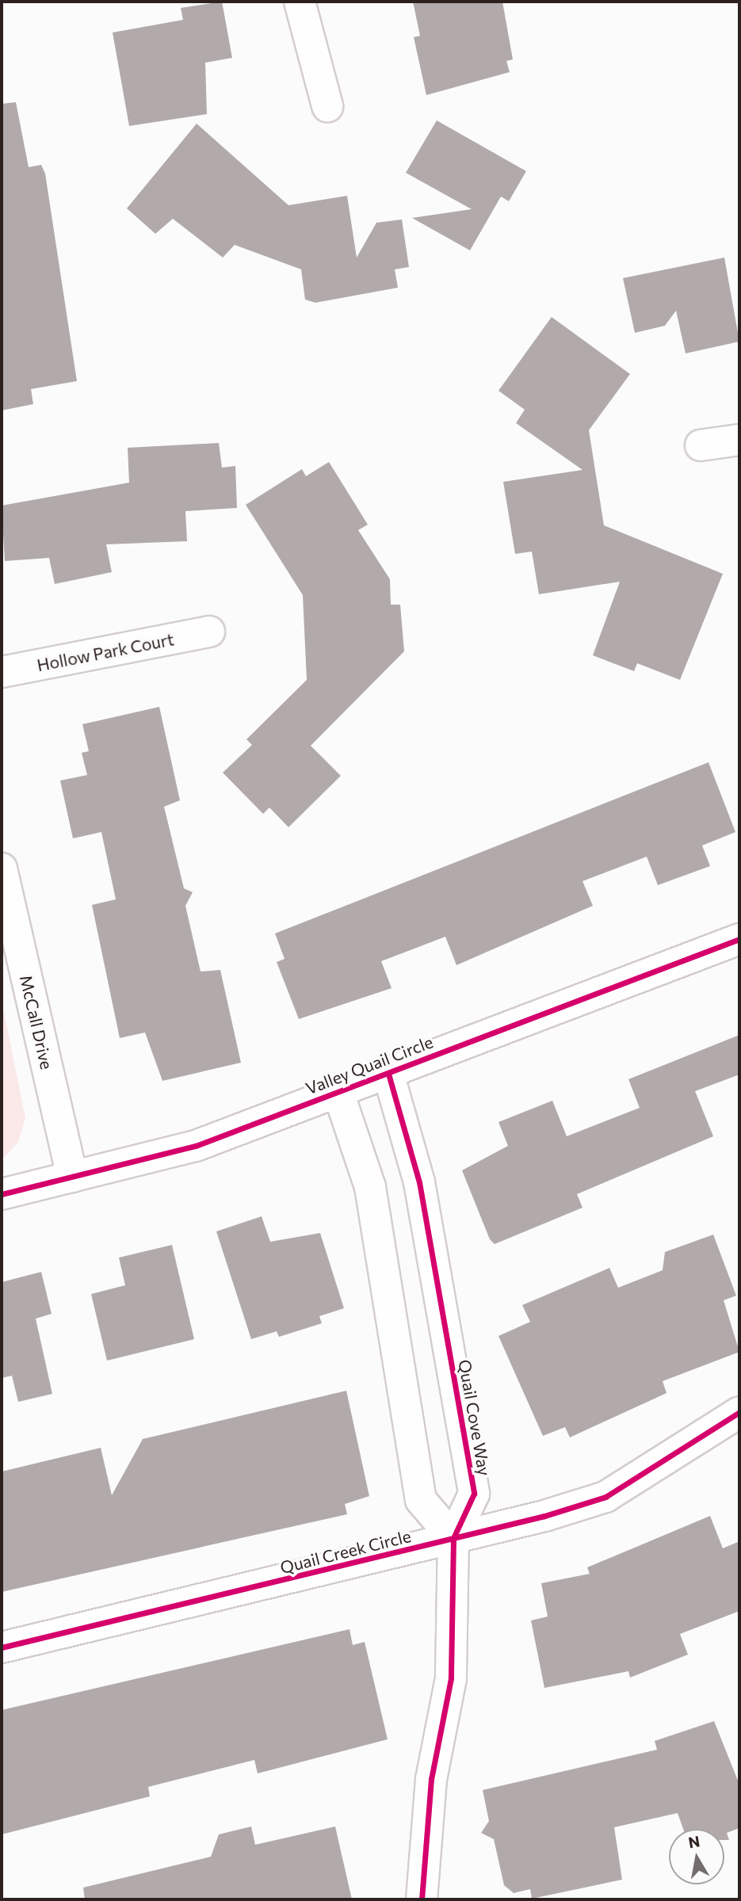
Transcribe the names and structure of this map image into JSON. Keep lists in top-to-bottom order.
{
  "streets": {
    "street": [
      "Hollow Park Court",
      "McCall Drive",
      "Valley Quail Circle",
      "Quail Cove Way",
      "Quail Creek Circle"
    ]
  },
  "crossings": [
    ["McCall Drive", "Valley Quail Circle"],
    ["Valley Quail Circle", "Quail Cove Way"],
    ["Quail Cove Way", "Quail Creek Circle"]
  ],
  "north": "top"
}
